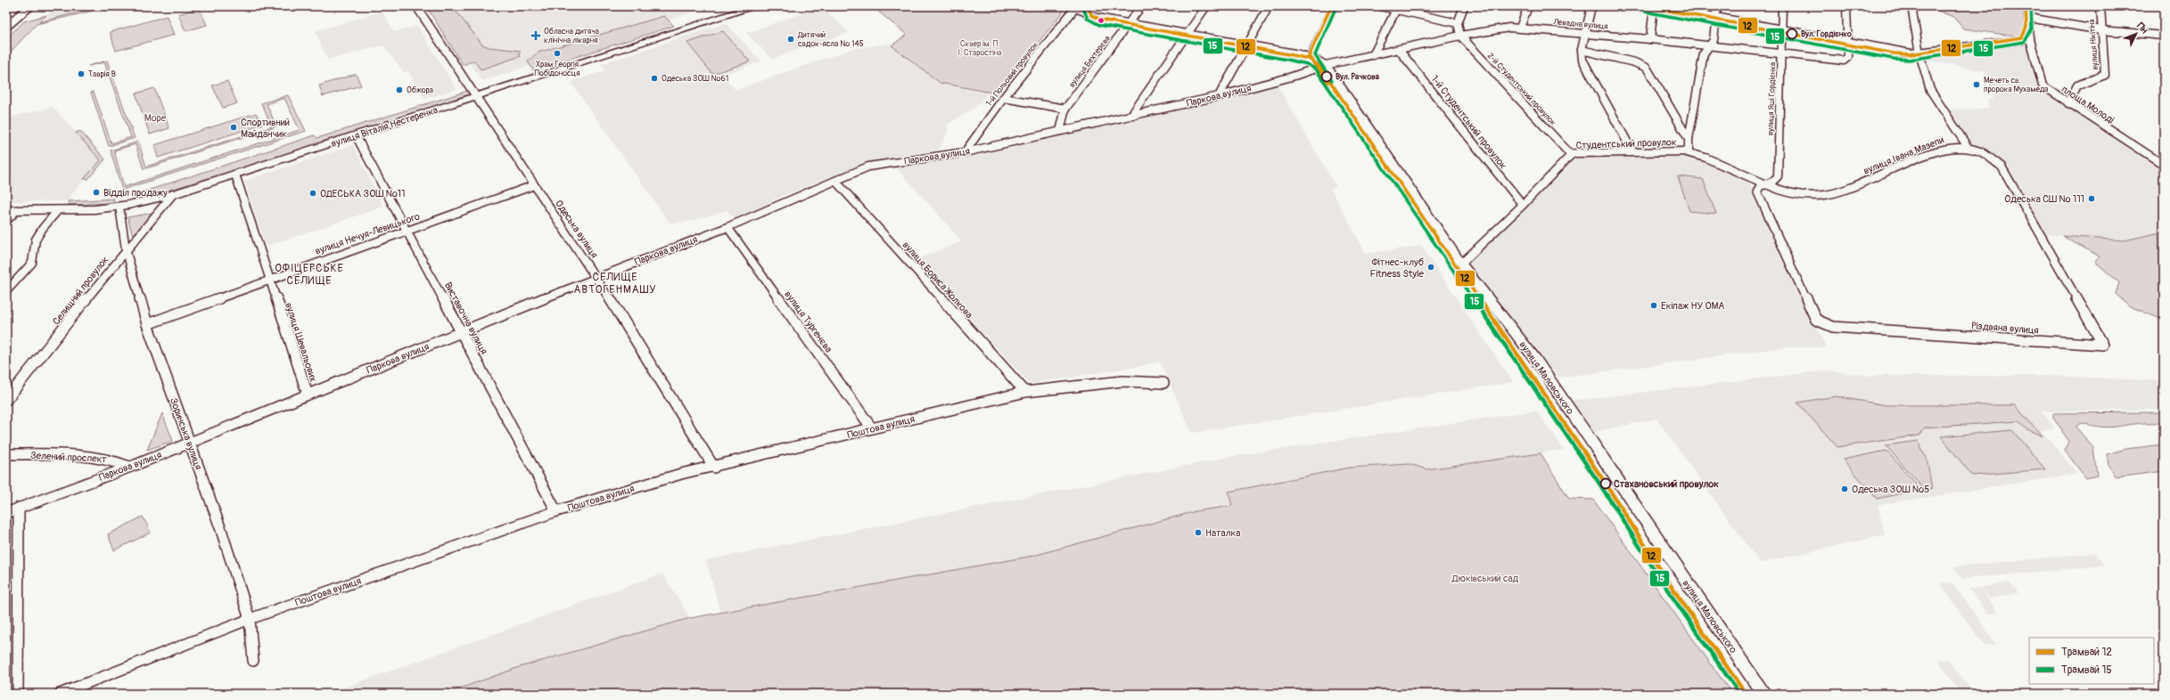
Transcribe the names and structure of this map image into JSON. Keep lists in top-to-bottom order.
{
  "streets": {
    "main road": ["вулиця Віталія Нестеренка"],
    "street": [
      "Левадна вулиця",
      "вулиця Нікітіна",
      "вулиця Бехтерєва",
      "1-й Польовий провулок",
      "2-й Студентський провулок",
      "Паркова вулиця",
      "вулиця Яші Гордієнка",
      "площа Молоді",
      "1-й Студентський провулок",
      "Студентський провулок",
      "вулиця Івана Мазепи",
      "Одеська вулиця",
      "вулиця Нечуя-Левицького",
      "вулиця Бориса Жолкова",
      "Селищний провулок",
      "Виставочна вулиця",
      "вулиця Тургенєва",
      "Різдвяна вулиця",
      "вулиця Шевальових",
      "вулиця Маловського",
      "Поштова вулиця",
      "Зоринська вулиця",
      "Зелений проспект"
    ]
  },
  "crossings": [
    ["Левадна вулиця", "2-й Студентський провулок"],
    ["Левадна вулиця", "Паркова вулиця"],
    ["Левадна вулиця", "вулиця Яші Гордієнка"],
    ["Левадна вулиця", "1-й Студентський провулок"],
    ["Левадна вулиця", "вулиця Маловського"],
    ["вулиця Нікітіна", "площа Молоді"],
    ["вулиця Бехтерєва", "Паркова вулиця"],
    ["1-й Польовий провулок", "Паркова вулиця"],
    ["2-й Студентський провулок", "Студентський провулок"],
    ["Паркова вулиця", "Одеська вулиця"],
    ["Паркова вулиця", "вулиця Бориса Жолкова"],
    ["Паркова вулиця", "Виставочна вулиця"],
    ["Паркова вулиця", "вулиця Тургенєва"],
    ["Паркова вулиця", "вулиця Шевальових"],
    ["Паркова вулиця", "вулиця Маловського"],
    ["Паркова вулиця", "Зоринська вулиця"],
    ["Паркова вулиця", "Зелений проспект"],
    ["вулиця Яші Гордієнка", "Студентський провулок"],
    ["вулиця Яші Гордієнка", "вулиця Івана Мазепи"],
    ["вулиця Яші Гордієнка", "Різдвяна вулиця"],
    ["1-й Студентський провулок", "Студентський провулок"],
    ["вулиця Віталія Нестеренка", "Одеська вулиця"],
    ["вулиця Віталія Нестеренка", "Селищний провулок"],
    ["вулиця Віталія Нестеренка", "Виставочна вулиця"],
    ["вулиця Віталія Нестеренка", "вулиця Шевальових"],
    ["вулиця Віталія Нестеренка", "Зоринська вулиця"],
    ["Студентський провулок", "вулиця Івана Мазепи"],
    ["Студентський провулок", "Різдвяна вулиця"],
    ["Студентський провулок", "вулиця Маловського"],
    ["вулиця Івана Мазепи", "Різдвяна вулиця"],
    ["Одеська вулиця", "вулиця Нечуя-Левицького"],
    ["Одеська вулиця", "Поштова вулиця"],
    ["вулиця Нечуя-Левицького", "Виставочна вулиця"],
    ["вулиця Нечуя-Левицького", "вулиця Шевальових"],
    ["вулиця Нечуя-Левицького", "Зоринська вулиця"],
    ["вулиця Бориса Жолкова", "Поштова вулиця"],
    ["Селищний провулок", "Зоринська вулиця"],
    ["Виставочна вулиця", "Поштова вулиця"],
    ["вулиця Тургенєва", "Поштова вулиця"],
    ["Поштова вулиця", "Зоринська вулиця"]
  ],
  "districts": ["ОФІЦЕРСЬКЕ СЕЛИЩЕ", "СЕЛИЩЕ АВТОГЕНМАШУ"],
  "parks": ["Сквер ім. П. І. Старостіна", "Море", "Дюківський сад"],
  "places": {
    "other": [
      "Вул. Гордієнко",
      "Дитячий садок-ясла № 145",
      "Храм Георгія Побідоносця",
      "Таврія В",
      "Вул. Рачкова",
      "Одеська ЗОШ №61",
      "Мечеть св. пророка Мухамеда",
      "Обжора",
      "Спортивний Майданчик",
      "Відділ продажу",
      "ОДЕСЬКА ЗОШ №11",
      "Одеська СШ № 111",
      "Фітнес-клуб Fitness Style",
      "Екіпаж НУ ОМА",
      "Стахановський провулок",
      "Одеська ЗОШ №5",
      "Наталка"
    ],
    "health": ["Обласна дитяча клінічна лікарня"]
  },
  "lines": ["tram line 12", "tram line 15"],
  "legend": ["Трамвай 12", "Трамвай 15"],
  "north": "top right"
}
